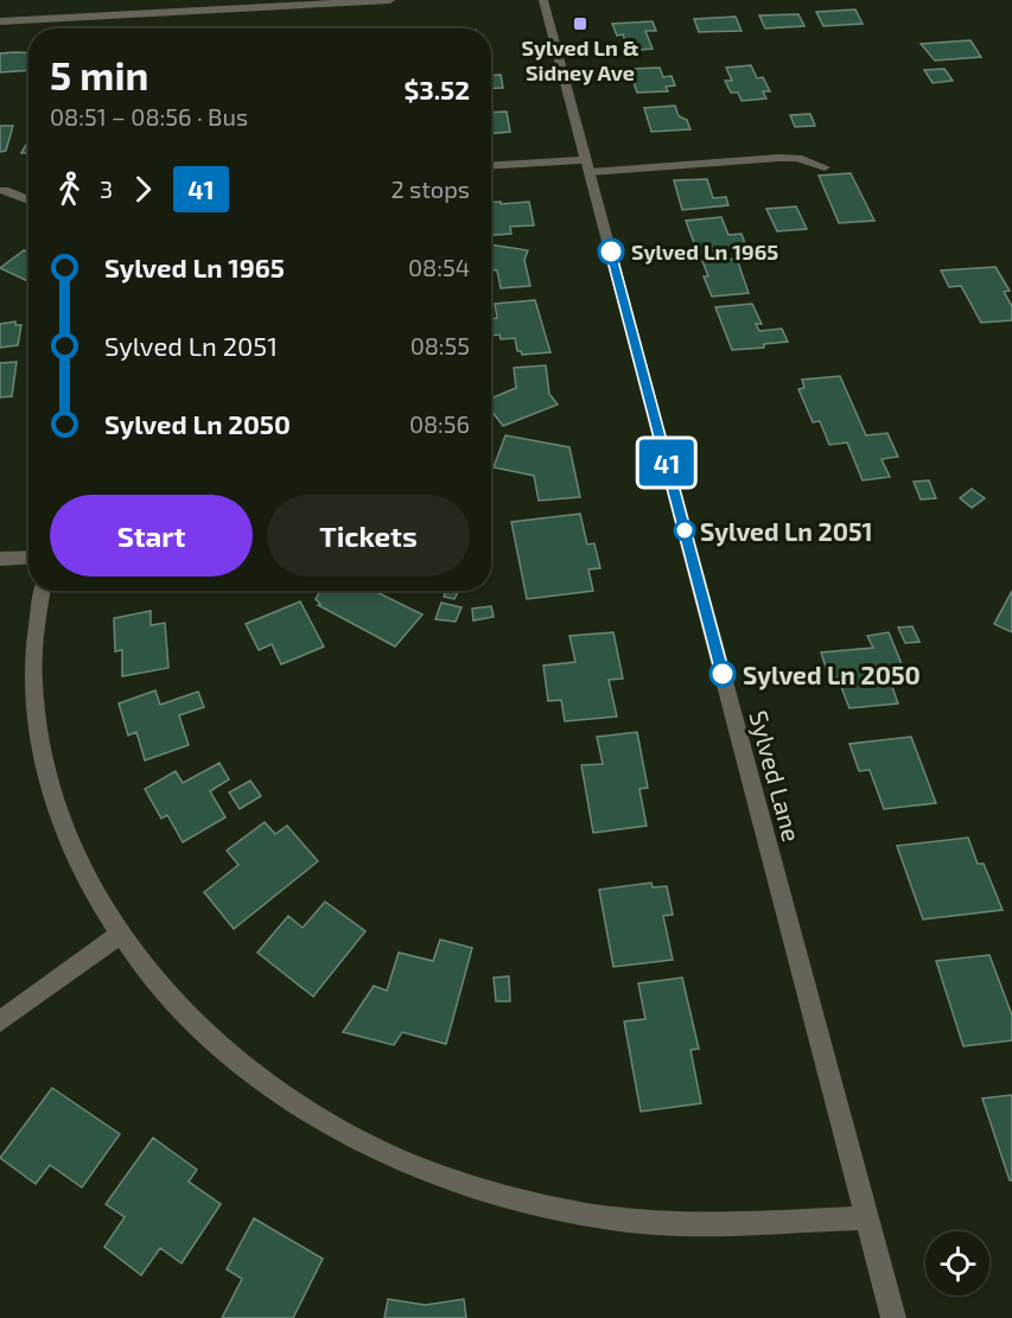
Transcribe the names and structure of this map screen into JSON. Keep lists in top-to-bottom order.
{
  "streets": {
    "street": ["Sylved Lane"]
  },
  "places": {
    "transit": ["Sylved Ln & Sidney Ave"],
    "other": ["Sylved Ln 1965", "Sylved Ln 2051", "Sylved Ln 2050"]
  },
  "lines": ["bus line 41"],
  "page": {
    "on_map": "41",
    "heading": ["5 min", "08:51 – 08:56 · Bus", "$3.52"],
    "legs": ["3", "41", "2 stops"],
    "list": [
      {
        "name": "Sylved Ln 1965",
        "value": "08:54"
      },
      {
        "name": "Sylved Ln 2051",
        "value": "08:55"
      },
      {
        "name": "Sylved Ln 2050",
        "value": "08:56"
      }
    ],
    "buttons": ["Start", "Tickets"]
  }
}
